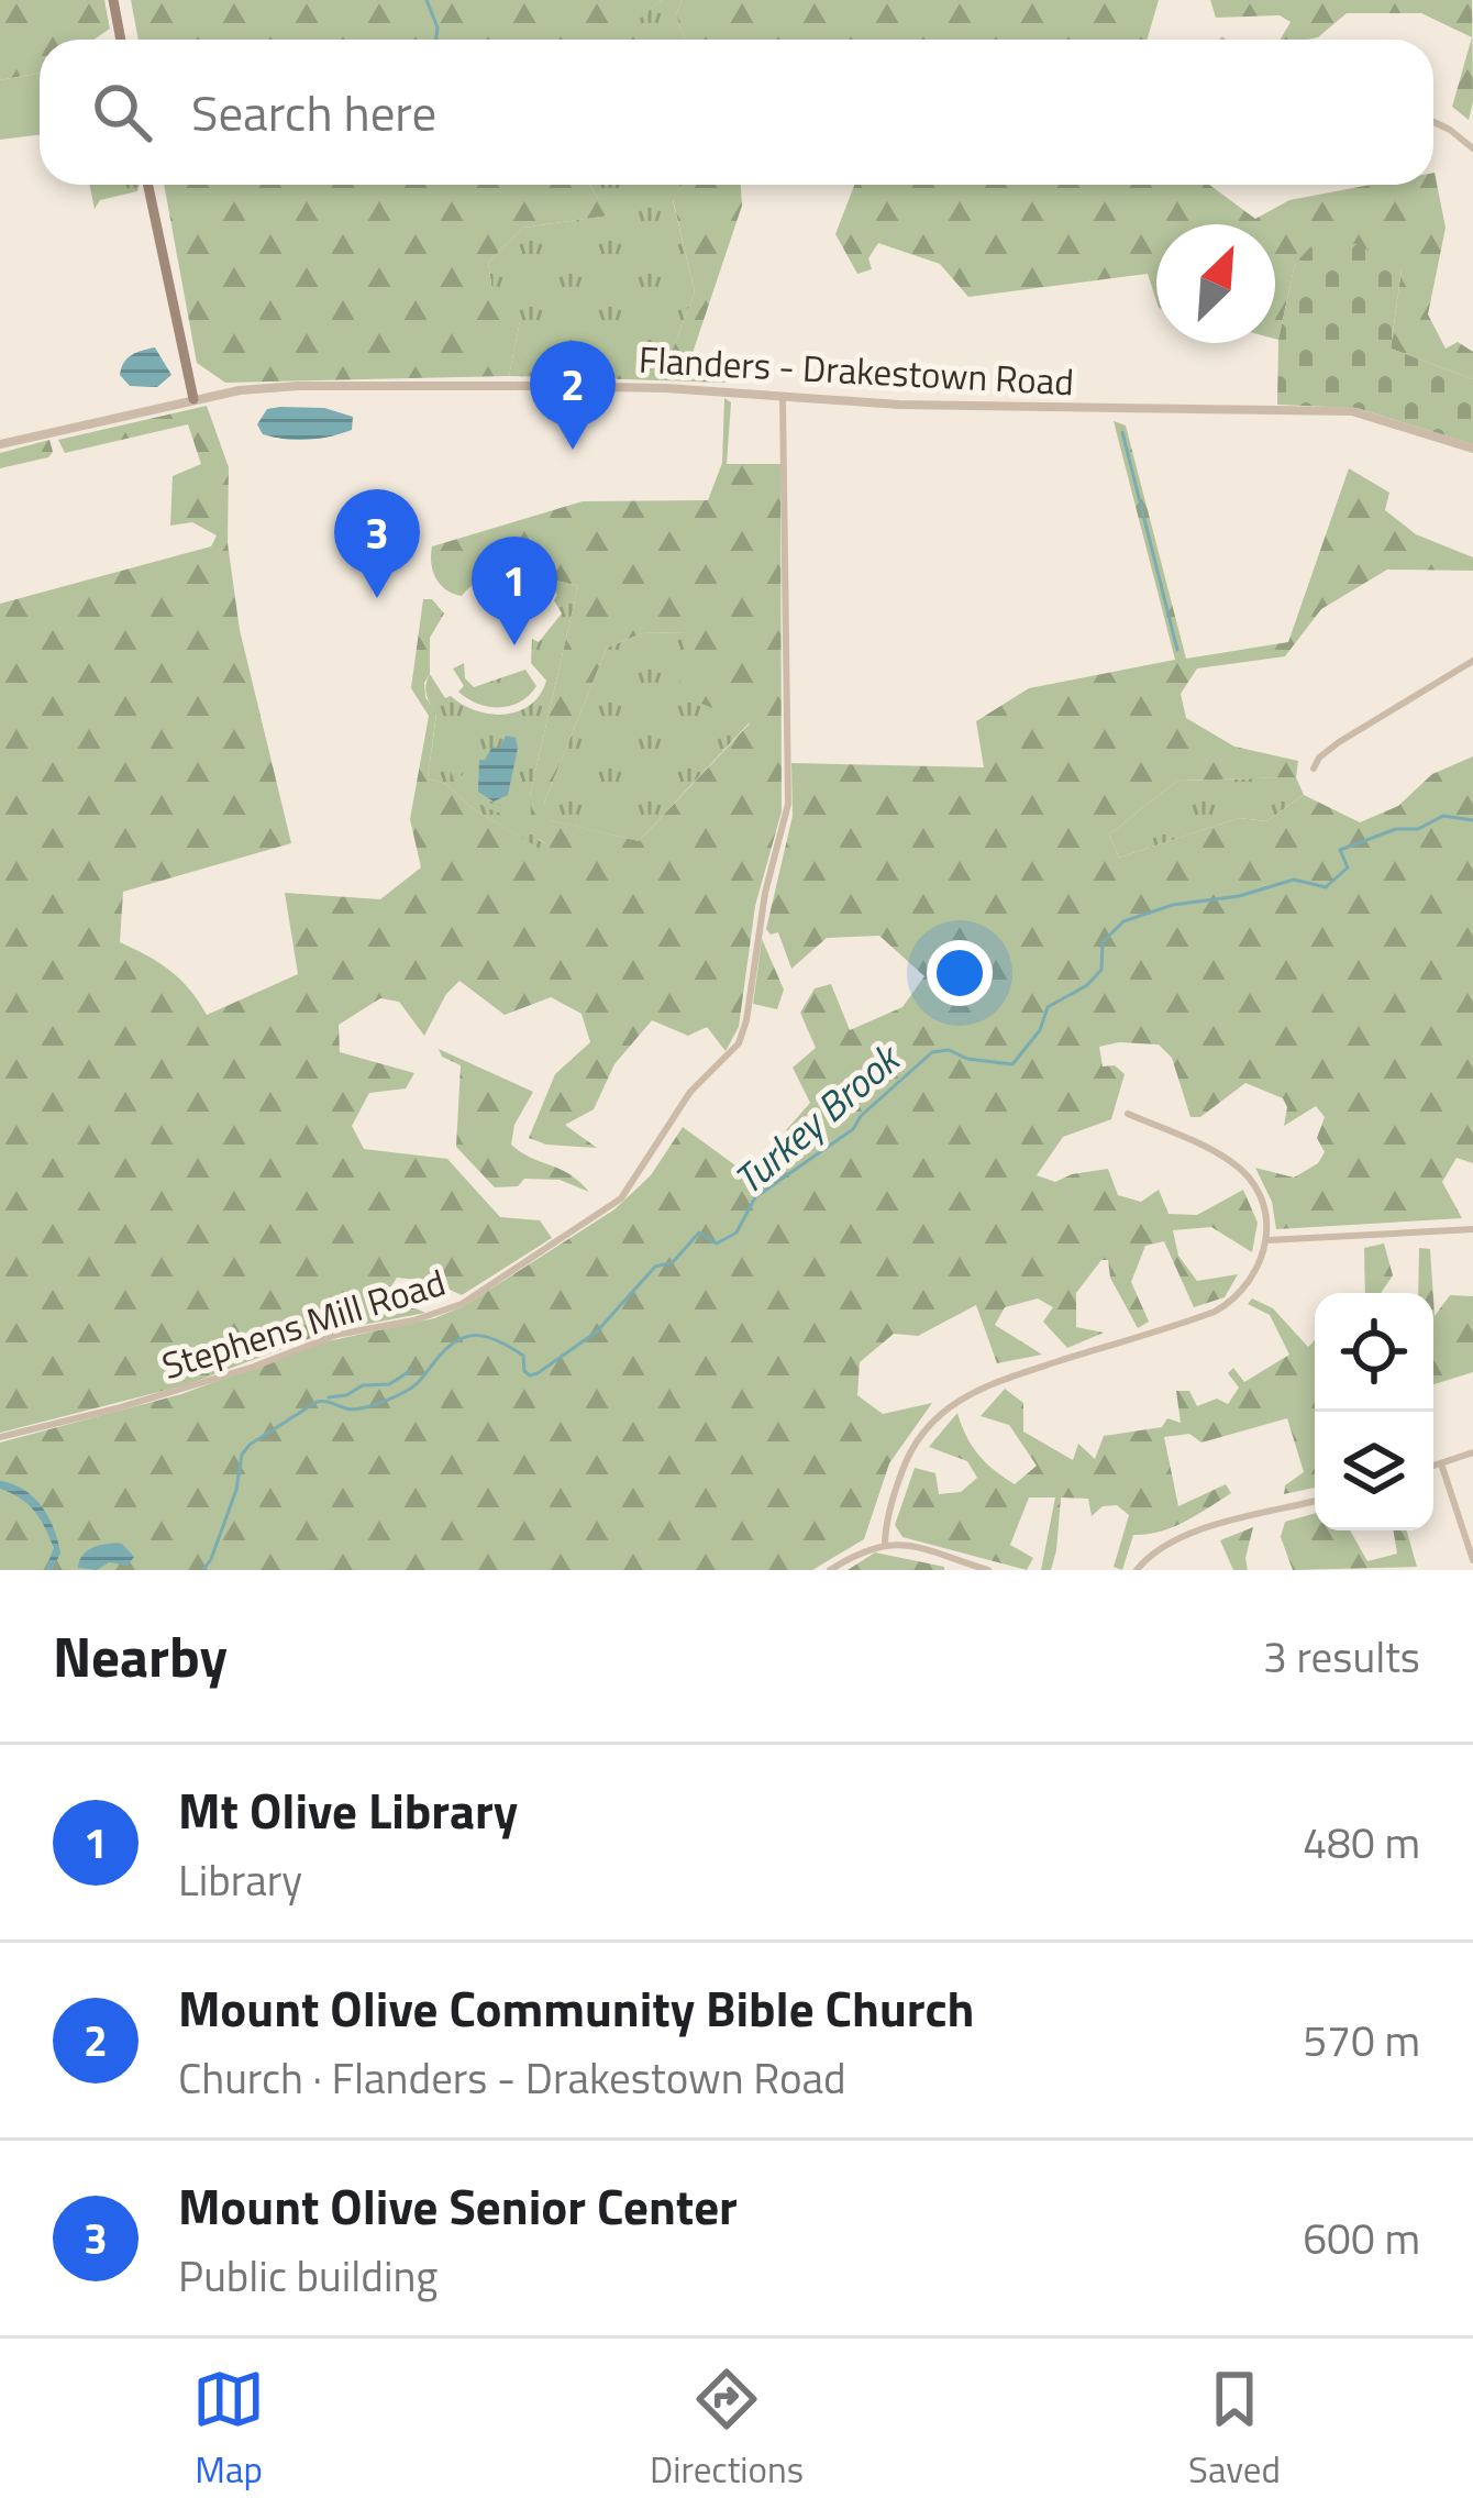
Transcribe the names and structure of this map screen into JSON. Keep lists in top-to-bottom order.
{
  "streets": {
    "street": ["Flanders - Drakestown Road", "Stephens Mill Road"]
  },
  "crossings": [
    ["Flanders - Drakestown Road", "Stephens Mill Road"]
  ],
  "water": ["Turkey Brook"],
  "north": "top right",
  "page": {
    "search": "Search here",
    "pins": ["2", "3", "1"],
    "heading": ["Nearby", "3 results"],
    "list": [
      {
        "mark": "1",
        "name": "Mt Olive Library",
        "note": "Library",
        "value": "480 m"
      },
      {
        "mark": "2",
        "name": "Mount Olive Community Bible Church",
        "note": "Church · Flanders - Drakestown Road",
        "value": "570 m"
      },
      {
        "mark": "3",
        "name": "Mount Olive Senior Center",
        "note": "Public building",
        "value": "600 m"
      }
    ],
    "nav": ["Map", "Directions", "Saved"]
  }
}
